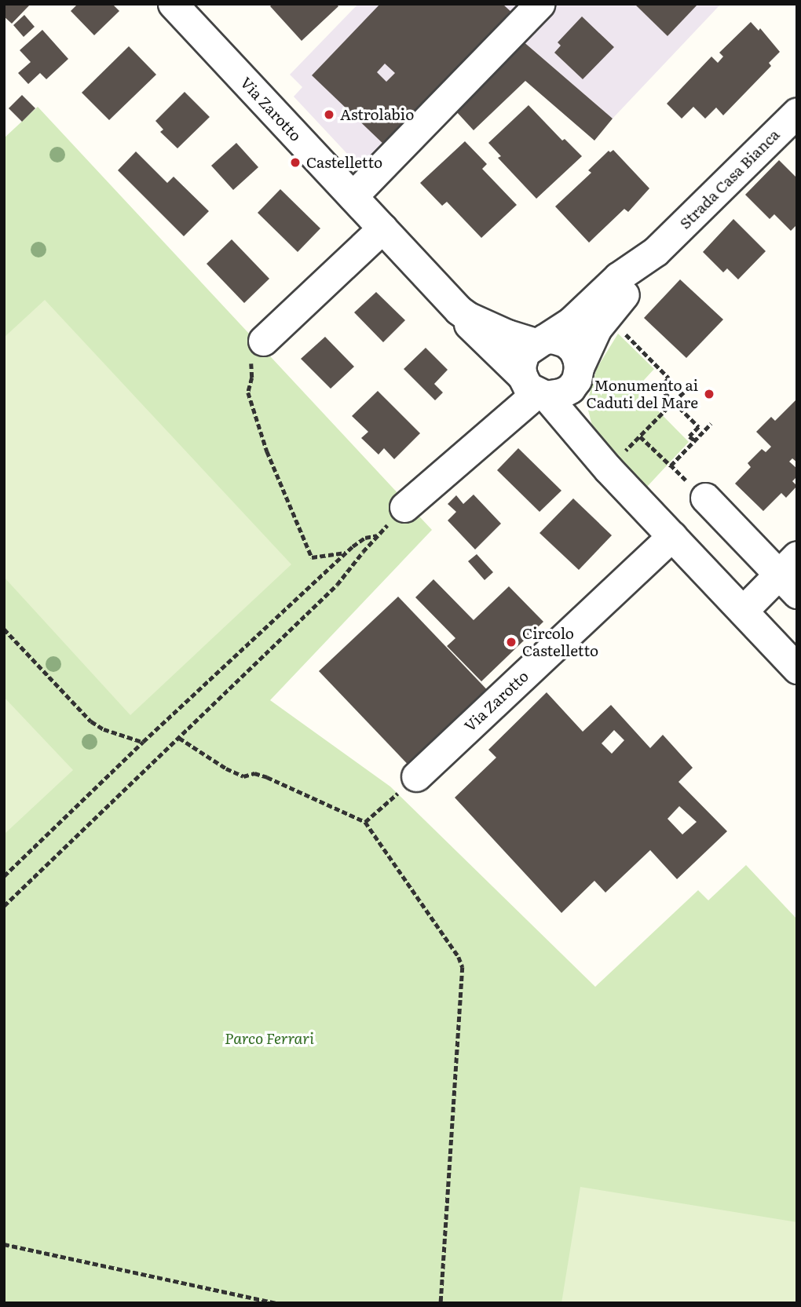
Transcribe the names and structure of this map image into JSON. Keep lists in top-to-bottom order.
{
  "streets": {
    "street": ["Via Zarotto", "Strada Casa Bianca"]
  },
  "crossings": [
    ["Via Zarotto", "Strada Casa Bianca"]
  ],
  "parks": ["Parco Ferrari"],
  "places": [
    "Astrolabio",
    "Castelletto",
    "Monumento ai Caduti del Mare",
    "Circolo Castelletto"
  ]
}
